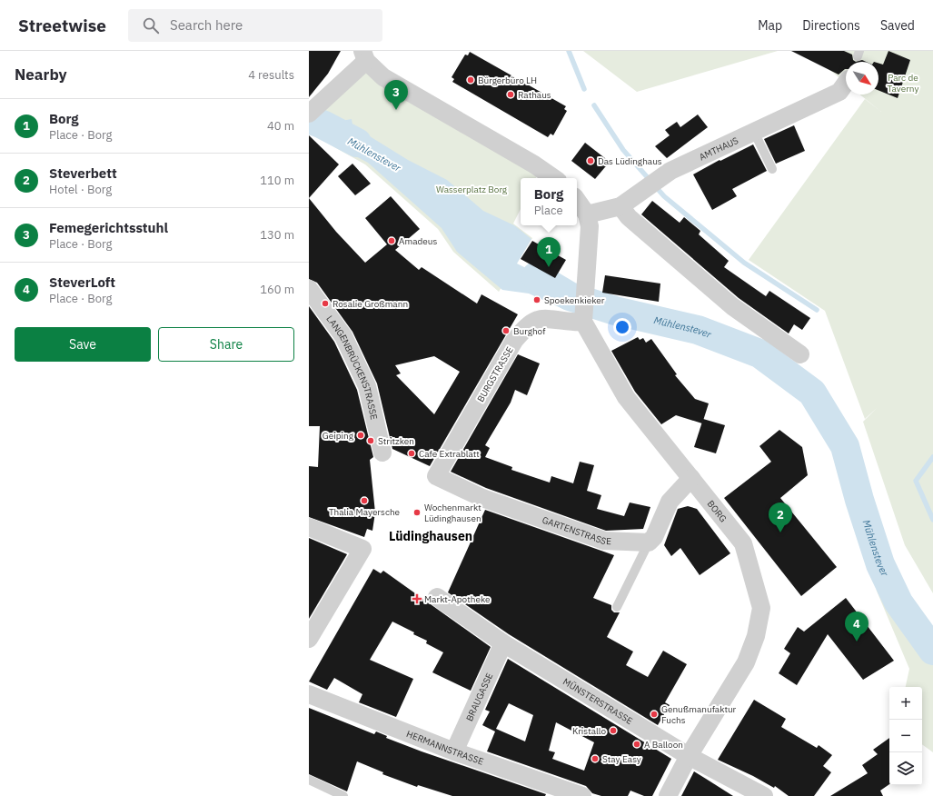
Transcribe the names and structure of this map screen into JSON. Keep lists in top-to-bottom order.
{
  "streets": {
    "street": [
      "AMTHAUS",
      "LANGENBRÜCKENSTRASSE",
      "BURGSTRASSE",
      "BORG",
      "GARTENSTRASSE",
      "BRAUGASSE",
      "MÜNSTERSTRASSE",
      "HERMANNSTRASSE"
    ]
  },
  "crossings": [
    ["BURGSTRASSE", "BORG"],
    ["BURGSTRASSE", "GARTENSTRASSE"],
    ["BORG", "MÜNSTERSTRASSE"],
    ["BRAUGASSE", "MÜNSTERSTRASSE"],
    ["BRAUGASSE", "HERMANNSTRASSE"]
  ],
  "districts": ["Lüdinghausen"],
  "water": ["Mühlenstever"],
  "parks": ["Parc de Taverny", "Wasserplatz Borg"],
  "places": {
    "other": [
      "Bürgerbüro LH",
      "Rathaus",
      "Das Lüdinghaus",
      "Amadeus",
      "Spoekenkieker",
      "Rosalie Großmann",
      "Burghof",
      "Geiping",
      "Stritzken",
      "Cafe Extrablatt",
      "Thalia Mayersche",
      "Wochenmarkt Lüdinghausen",
      "Genußmanufaktur Fuchs",
      "Kristallo",
      "A Balloon",
      "Stay Easy"
    ],
    "health": ["Markt-Apotheke"]
  },
  "north": "bottom right",
  "page": {
    "header": "Streetwise",
    "search": "Search here",
    "nav": ["Map", "Directions", "Saved"],
    "heading": ["Nearby", "4 results"],
    "pins": [
      "3",
      "1",
      "2",
      "4"
    ],
    "list": [
      {
        "mark": "1",
        "name": "Borg",
        "note": "Place · Borg",
        "value": "40 m"
      },
      {
        "mark": "2",
        "name": "Steverbett",
        "note": "Hotel · Borg",
        "value": "110 m"
      },
      {
        "mark": "3",
        "name": "Femegerichtsstuhl",
        "note": "Place · Borg",
        "value": "130 m"
      },
      {
        "mark": "4",
        "name": "SteverLoft",
        "note": "Place · Borg",
        "value": "160 m"
      }
    ],
    "popup": ["Borg", "Place"],
    "buttons": ["Save", "Share"],
    "map_buttons": ["+", "−"]
  }
}
